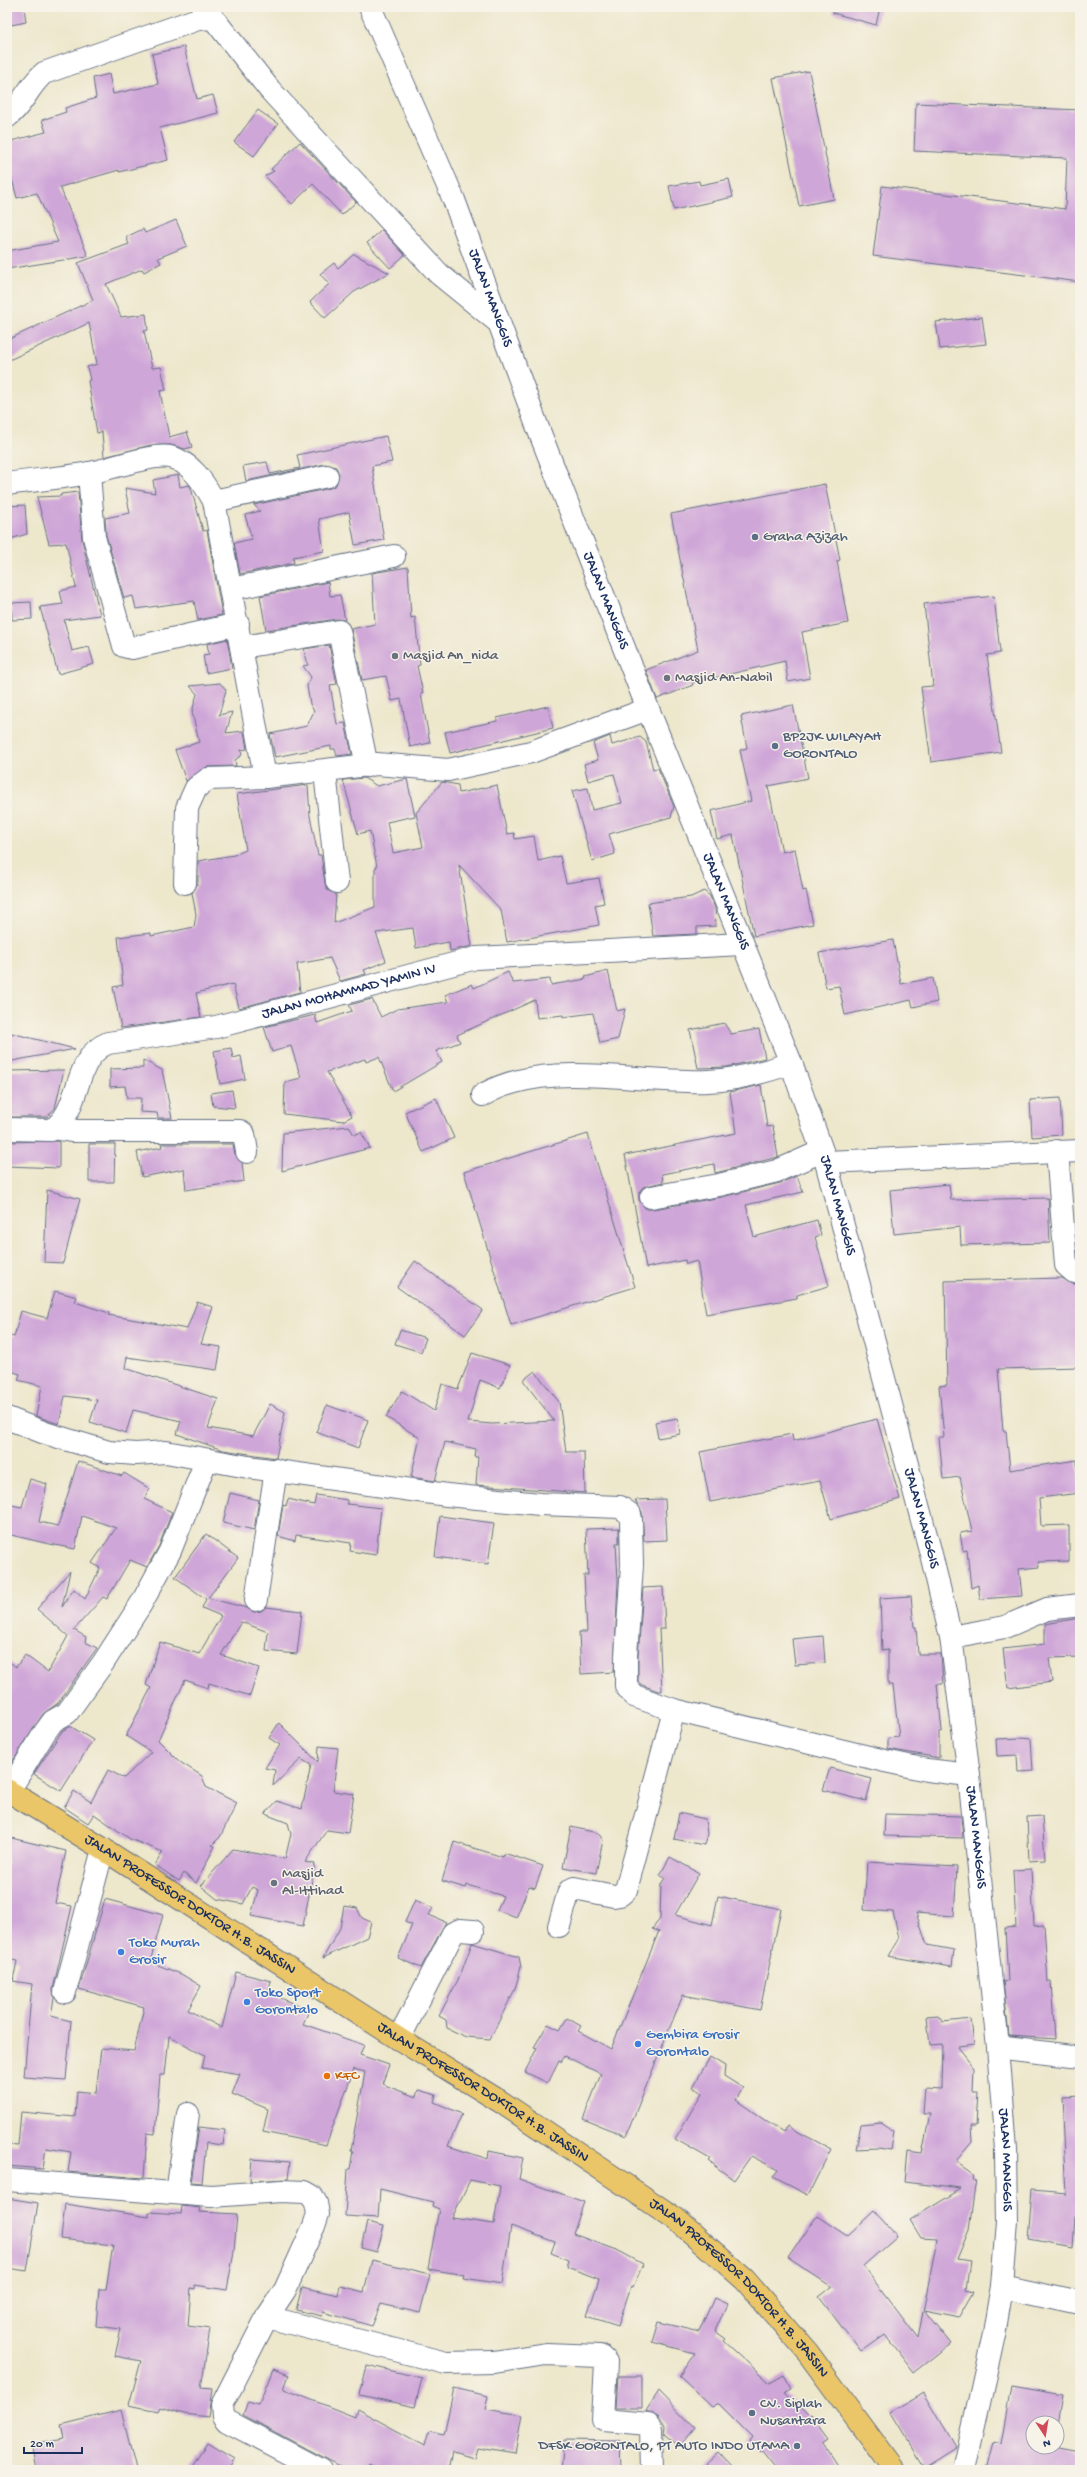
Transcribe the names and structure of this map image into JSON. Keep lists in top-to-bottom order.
{
  "streets": {
    "highway": ["JALAN PROFESSOR DOKTOR H.B. JASSIN"],
    "street": ["JALAN MANGGIS", "JALAN MOHAMMAD YAMIN IV"]
  },
  "crossings": [
    ["JALAN MANGGIS", "JALAN MOHAMMAD YAMIN IV"]
  ],
  "places": [
    "Graha Azizah",
    "Masjid An_nida",
    "Masjid An-Nabil",
    "BP2JK WILAYAH GORONTALO",
    "Masjid Al-Ittihad",
    "Toko Murah Grosir",
    "Toko Sport Gorontalo",
    "Gembira Grosir Gorontalo",
    "KFC",
    "CV. Siplah Nusantara",
    "DFSK GORONTALO, PT AUTO INDO UTAMA"
  ],
  "scale_bar": "20 m",
  "north": "bottom"
}
